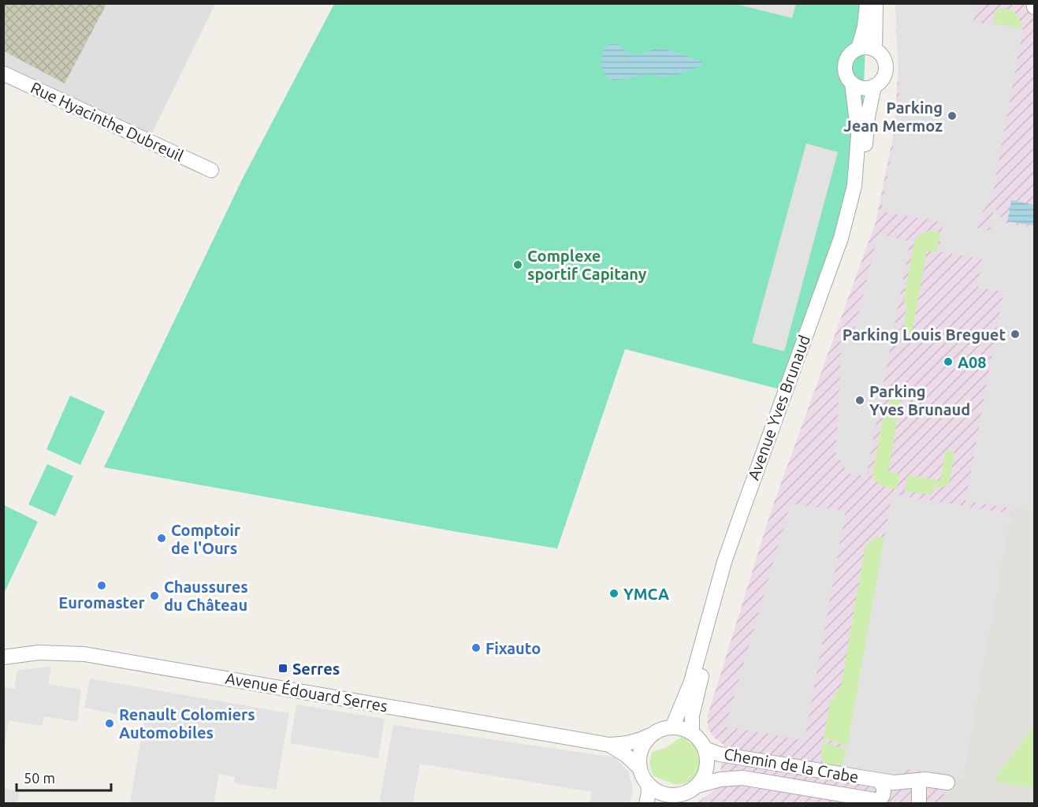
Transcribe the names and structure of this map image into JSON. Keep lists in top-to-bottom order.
{
  "streets": {
    "street": [
      "Rue Hyacinthe Dubreuil",
      "Avenue Yves Brunaud",
      "Avenue Édouard Serres",
      "Chemin de la Crabe"
    ]
  },
  "crossings": [
    ["Avenue Yves Brunaud", "Avenue Édouard Serres"],
    ["Avenue Yves Brunaud", "Chemin de la Crabe"],
    ["Avenue Édouard Serres", "Chemin de la Crabe"]
  ],
  "places": {
    "other": [
      "Parking Jean Mermoz",
      "Complexe sportif Capitany",
      "Parking Louis Breguet",
      "A08",
      "Parking Yves Brunaud",
      "Comptoir de l'Ours",
      "Euromaster",
      "YMCA",
      "Chaussures du Château",
      "Fixauto",
      "Renault Colomiers Automobiles"
    ],
    "transit": ["Serres"]
  },
  "scale_bar": "50 m"
}
